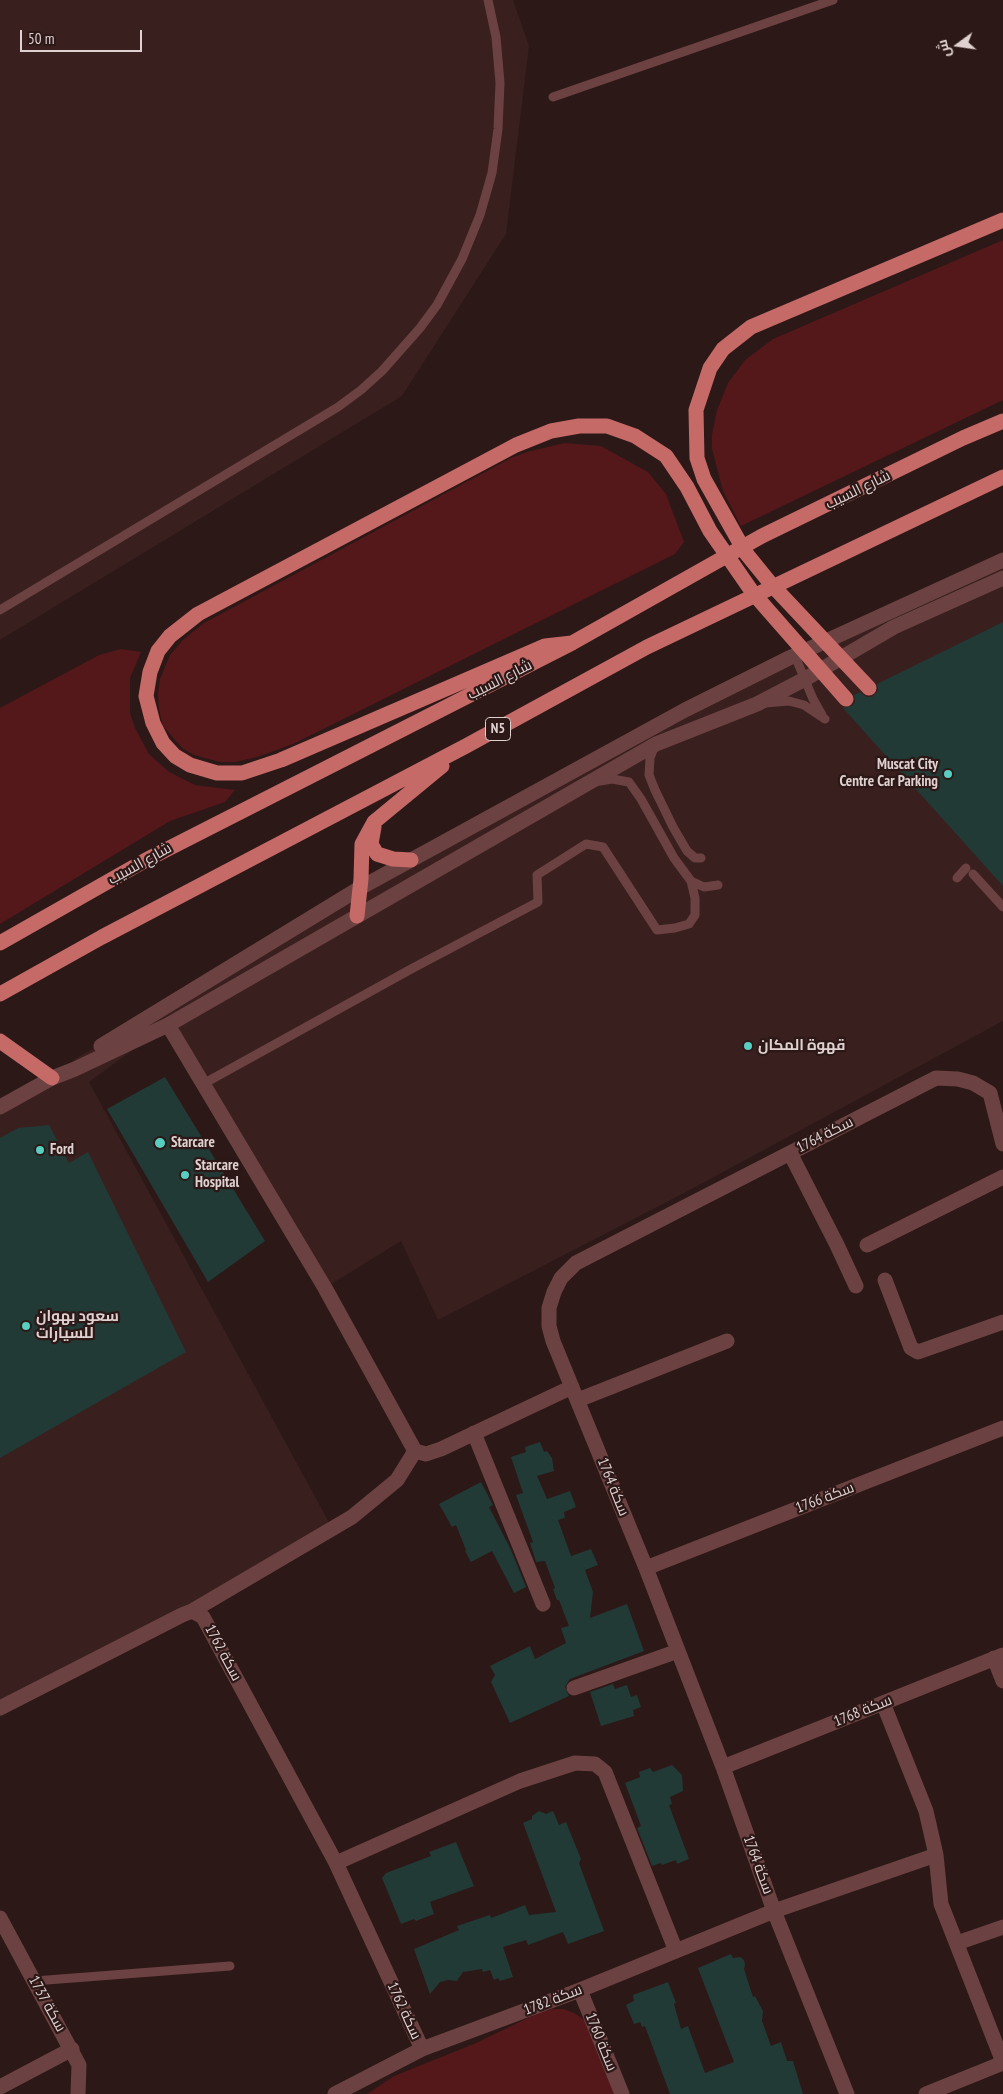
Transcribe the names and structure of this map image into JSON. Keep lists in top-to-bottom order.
{
  "streets": {
    "highway": ["شارع السيب", "N5"],
    "street": [
      "سكة 1764",
      "سكة 1766",
      "سكة 1762",
      "سكة 1768",
      "سكة 1782",
      "سكة 1737",
      "سكة 1760"
    ]
  },
  "crossings": [
    ["سكة 1764", "سكة 1766"],
    ["سكة 1764", "سكة 1768"],
    ["سكة 1764", "سكة 1782"],
    ["سكة 1762", "سكة 1782"],
    ["سكة 1782", "سكة 1760"]
  ],
  "places": [
    "Muscat City Centre Car Parking",
    "قهوة المكان",
    "Starcare",
    "Ford",
    "Starcare Hospital",
    "سعود بهوان للسيارات"
  ],
  "scale_bar": "50 m",
  "north": "left"
}
